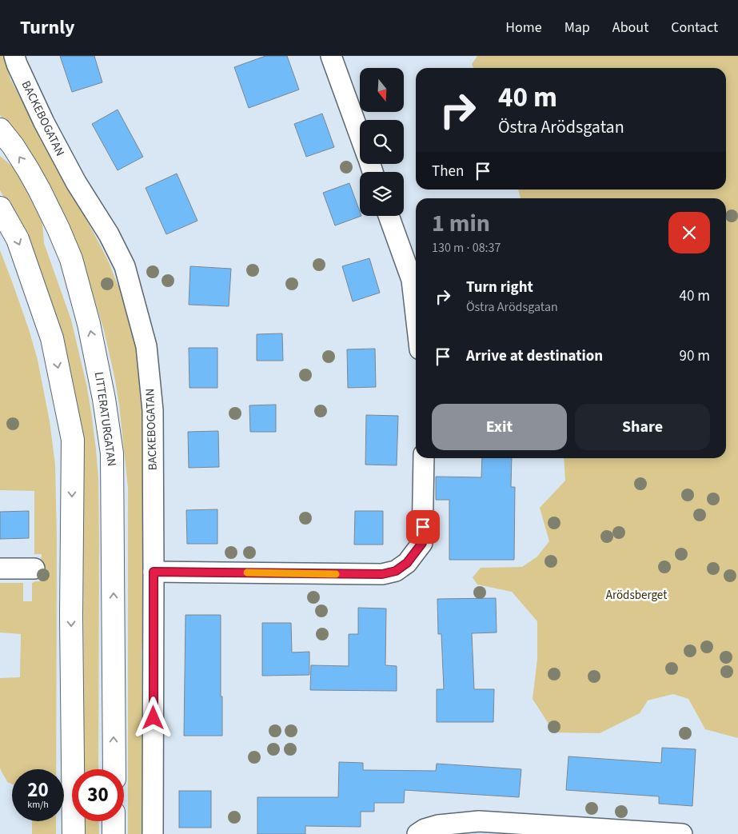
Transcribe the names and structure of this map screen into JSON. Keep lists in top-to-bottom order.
{
  "streets": {
    "street": ["BACKEBOGATAN", "LITTERATURGATAN"]
  },
  "parks": ["Arödsberget"],
  "north": "bottom",
  "page": {
    "header": "Turnly",
    "nav": [
      "Home",
      "Map",
      "About",
      "Contact"
    ],
    "turn": ["40 m", "Östra Arödsgatan"],
    "then": "Then",
    "heading": ["1 min", "130 m · 08:37"],
    "list": [
      {
        "name": "Turn right",
        "note": "Östra Arödsgatan",
        "value": "40 m"
      },
      {
        "name": "Arrive at destination",
        "value": "90 m"
      }
    ],
    "buttons": ["Exit", "Share"],
    "speed": "20 km/h",
    "limit": "30"
  }
}
